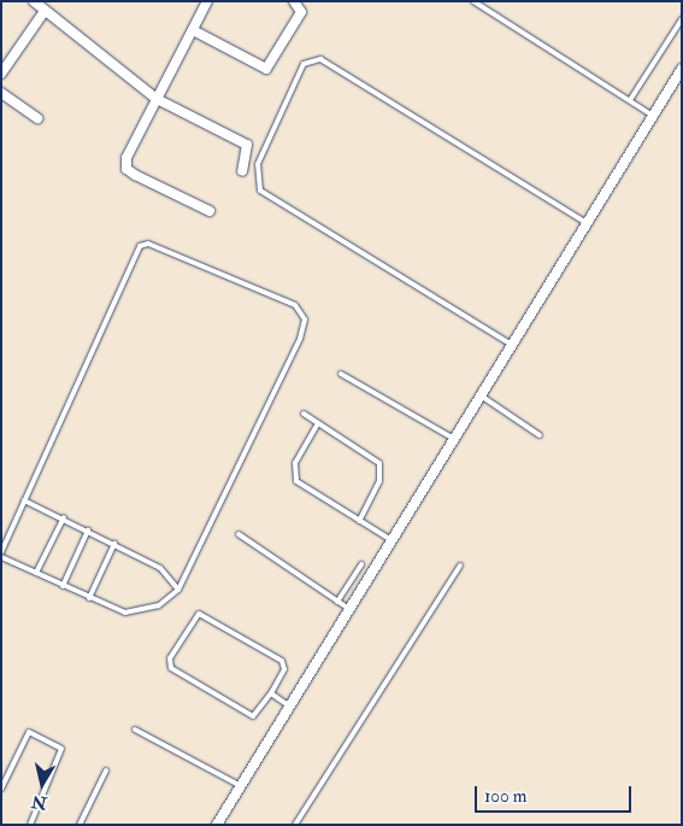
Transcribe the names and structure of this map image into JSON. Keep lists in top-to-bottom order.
{
  "scale_bar": "100 m",
  "north": "bottom"
}
